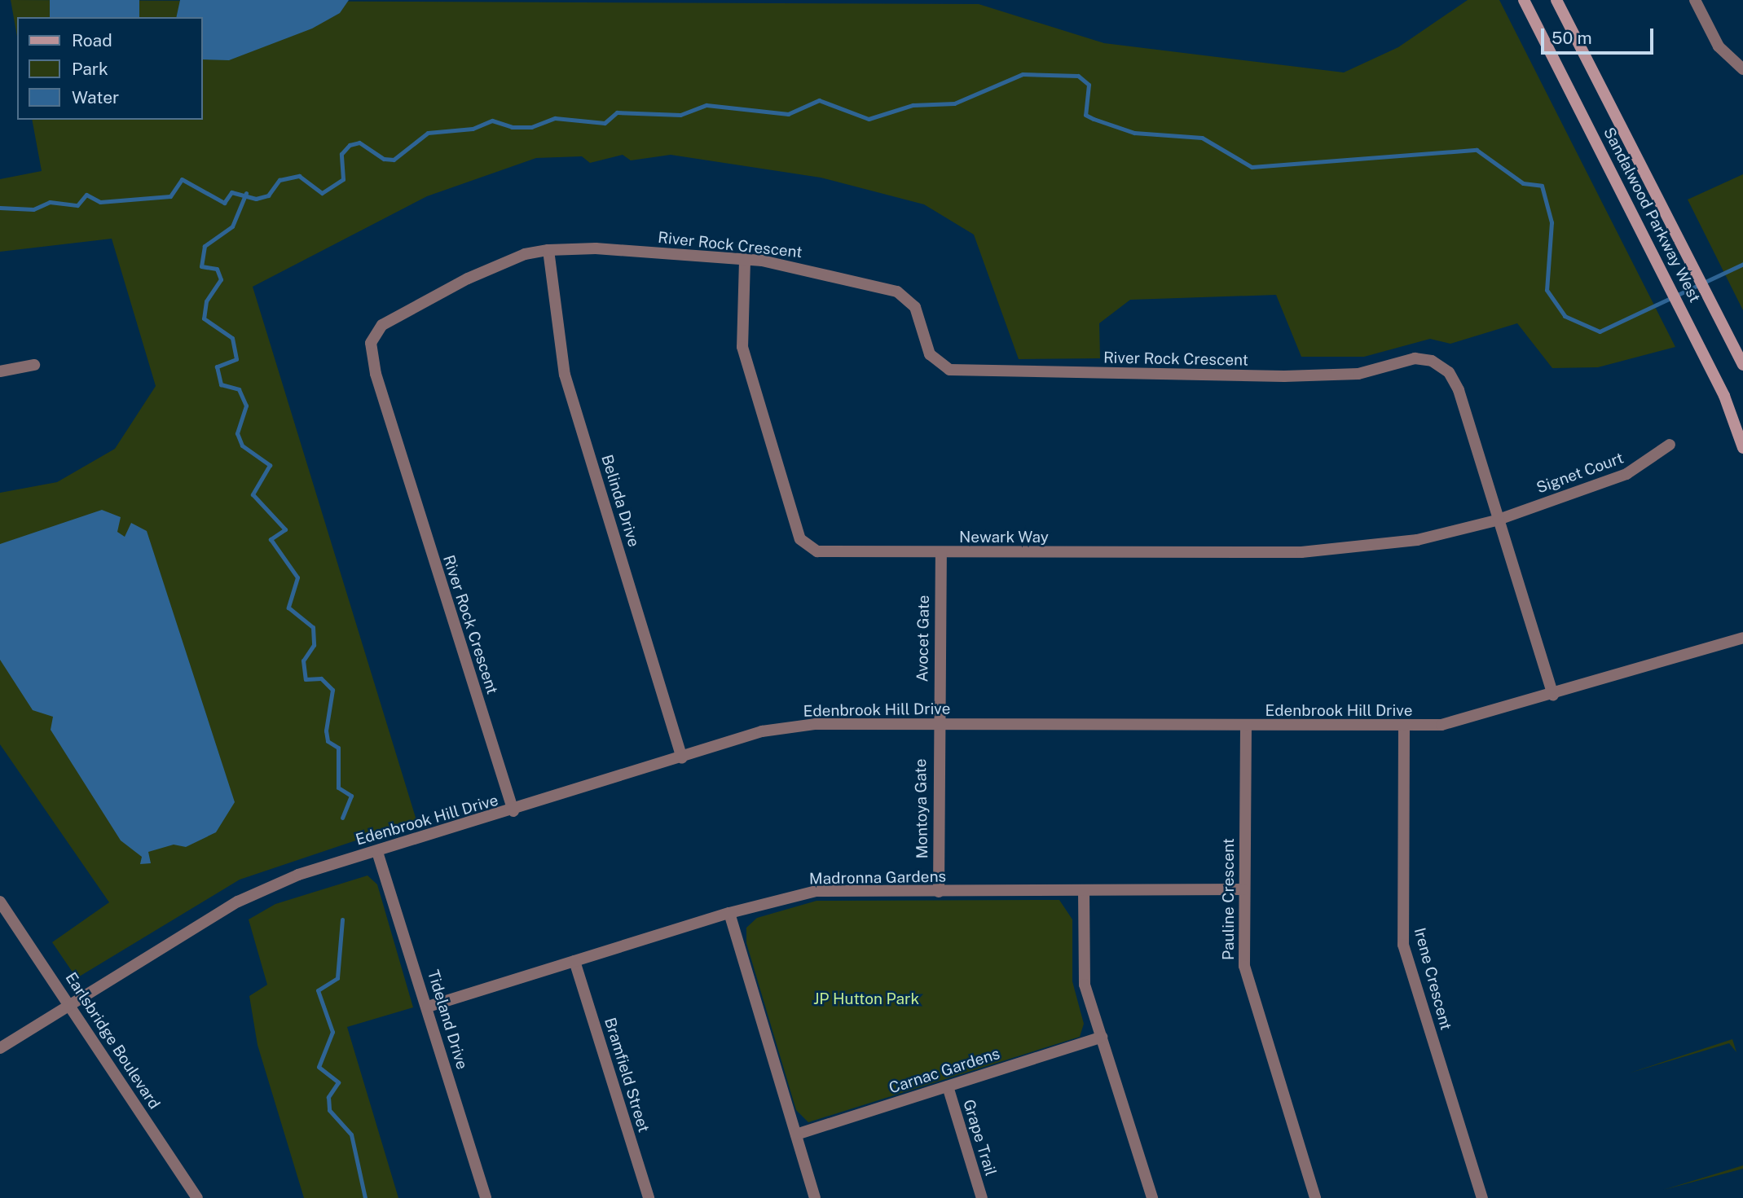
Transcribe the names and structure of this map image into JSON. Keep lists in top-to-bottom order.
{
  "streets": {
    "main road": ["Sandalwood Parkway West"],
    "street": [
      "River Rock Crescent",
      "Signet Court",
      "Belinda Drive",
      "Newark Way",
      "Avocet Gate",
      "Edenbrook Hill Drive",
      "Montoya Gate",
      "Madronna Gardens",
      "Pauline Crescent",
      "Irene Crescent",
      "Tideland Drive",
      "Earlsbridge Boulevard",
      "Carnac Gardens",
      "Bramfield Street",
      "Grape Trail"
    ]
  },
  "crossings": [
    ["River Rock Crescent", "Signet Court"],
    ["River Rock Crescent", "Belinda Drive"],
    ["River Rock Crescent", "Newark Way"],
    ["River Rock Crescent", "Edenbrook Hill Drive"],
    ["Signet Court", "Newark Way"],
    ["Belinda Drive", "Edenbrook Hill Drive"],
    ["Newark Way", "Avocet Gate"],
    ["Avocet Gate", "Edenbrook Hill Drive"],
    ["Avocet Gate", "Montoya Gate"],
    ["Edenbrook Hill Drive", "Montoya Gate"],
    ["Edenbrook Hill Drive", "Pauline Crescent"],
    ["Edenbrook Hill Drive", "Irene Crescent"],
    ["Edenbrook Hill Drive", "Tideland Drive"],
    ["Edenbrook Hill Drive", "Earlsbridge Boulevard"],
    ["Montoya Gate", "Madronna Gardens"],
    ["Madronna Gardens", "Pauline Crescent"],
    ["Madronna Gardens", "Tideland Drive"],
    ["Madronna Gardens", "Bramfield Street"],
    ["Carnac Gardens", "Grape Trail"]
  ],
  "parks": ["JP Hutton Park"],
  "legend": ["Road", "Park", "Water"],
  "scale_bar": "50 m"
}
